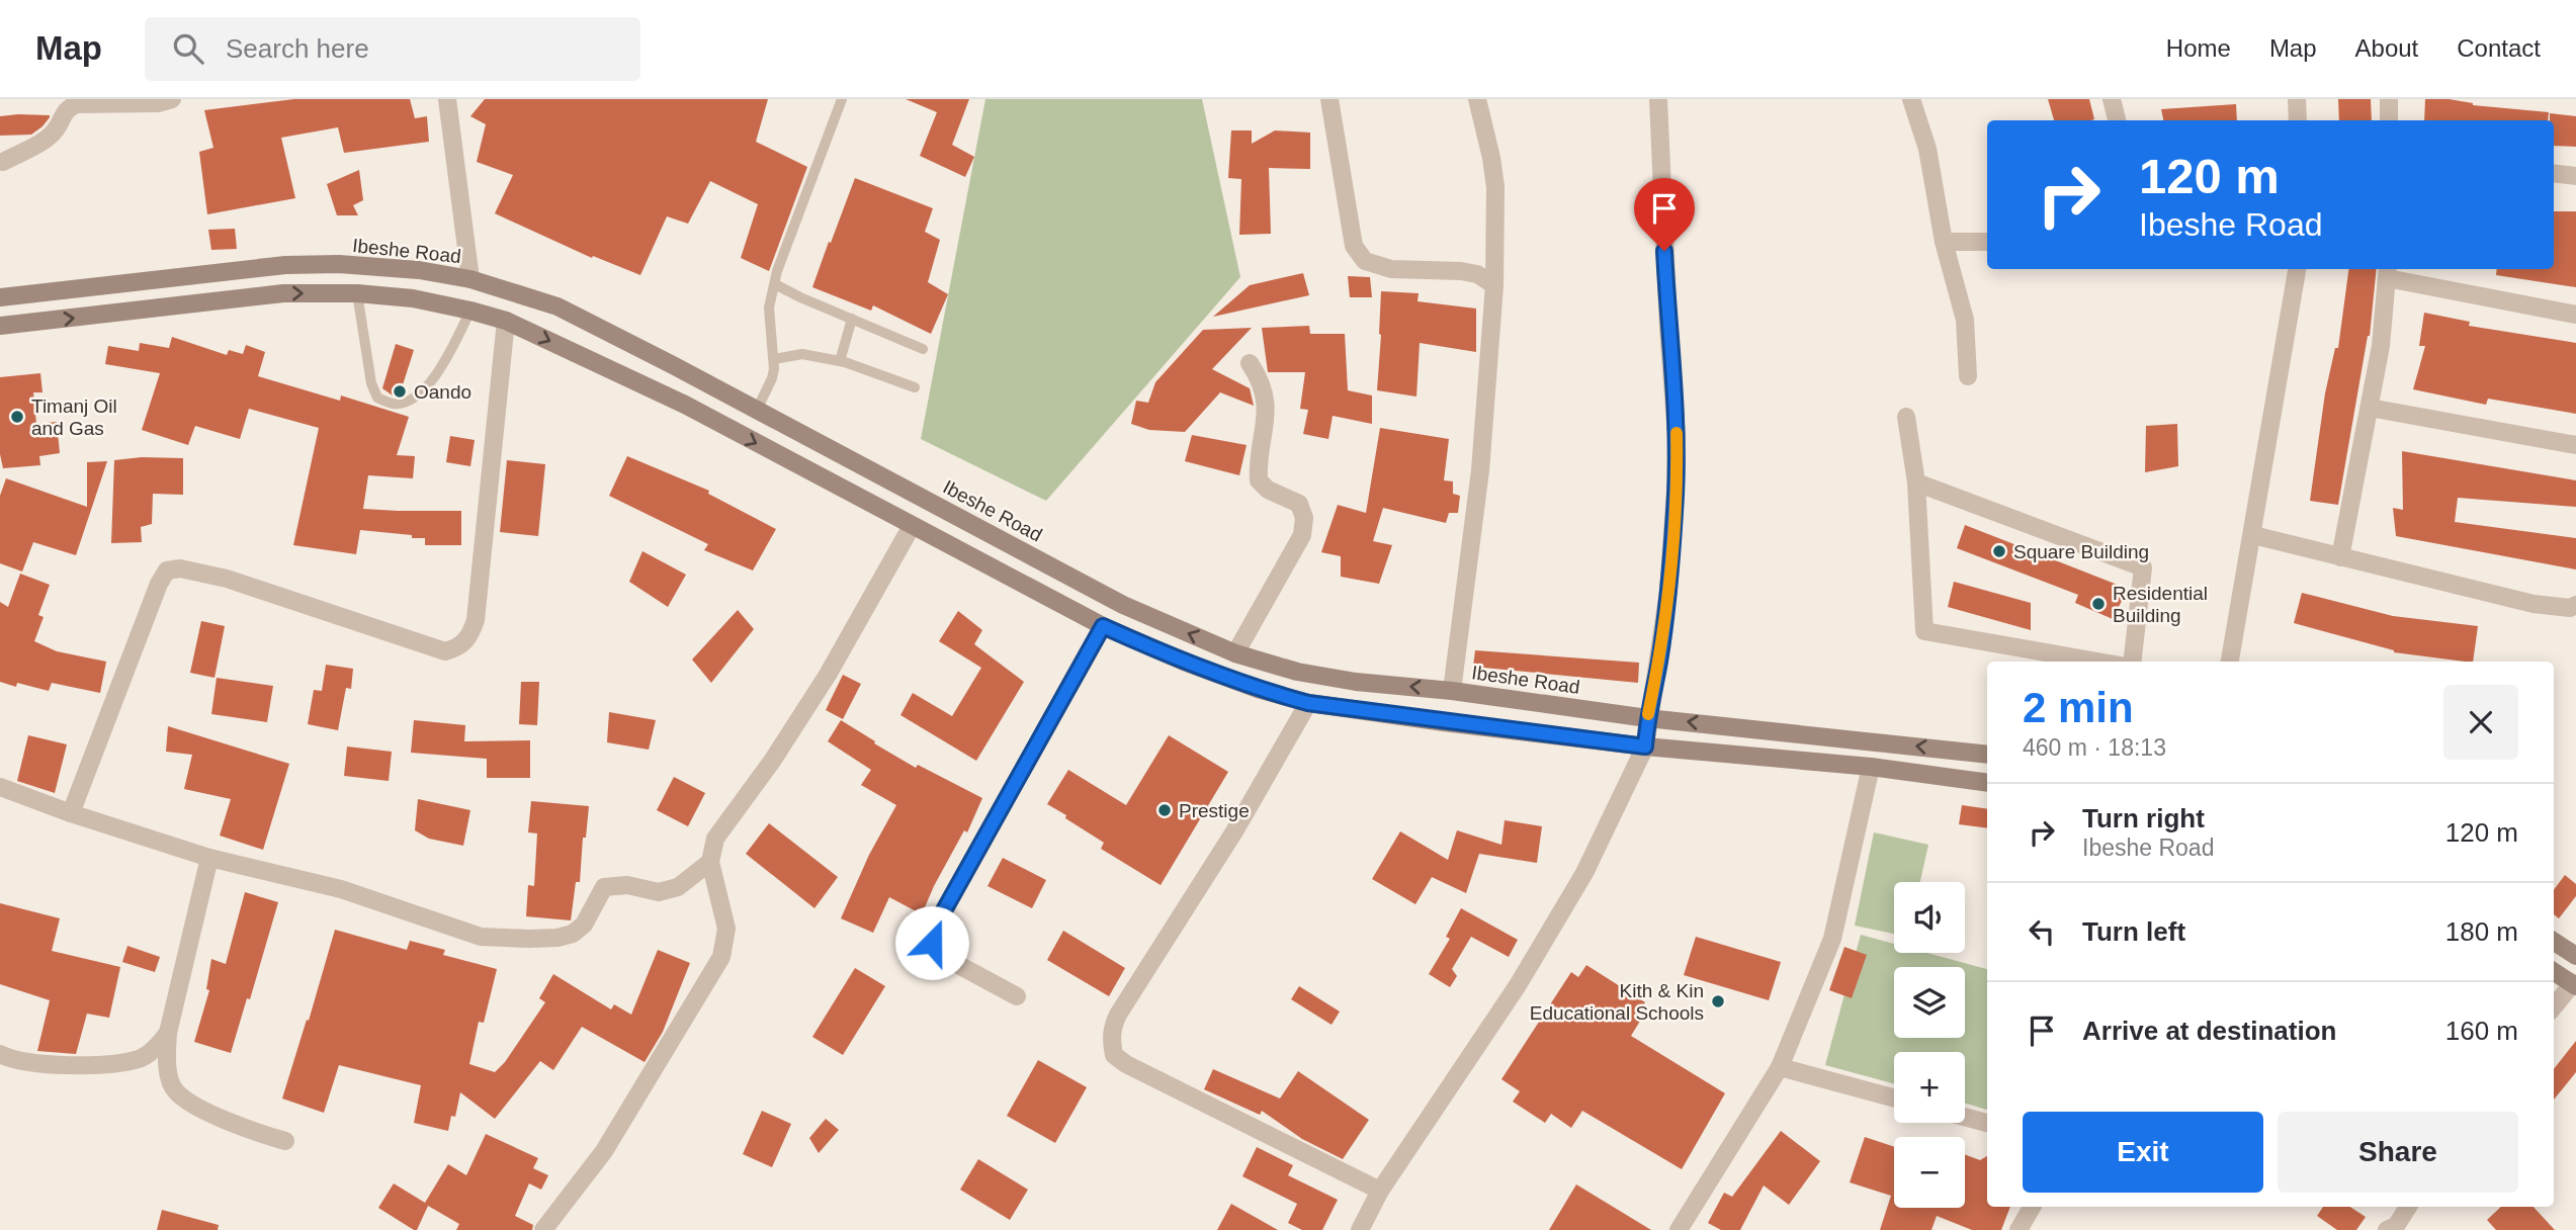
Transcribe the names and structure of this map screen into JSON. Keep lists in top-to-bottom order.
{
  "streets": {
    "main road": ["Ibeshe Road"]
  },
  "places": [
    "Oando",
    "Timanj Oil and Gas",
    "Square Building",
    "Residential Building",
    "Prestige",
    "Kith & Kin Educational Schools"
  ],
  "page": {
    "header": "Map",
    "search": "Search here",
    "nav": [
      "Home",
      "Map",
      "About",
      "Contact"
    ],
    "turn": ["120 m", "Ibeshe Road"],
    "heading": ["2 min", "460 m · 18:13"],
    "list": [
      {
        "name": "Turn right",
        "note": "Ibeshe Road",
        "value": "120 m"
      },
      {
        "name": "Turn left",
        "value": "180 m"
      },
      {
        "name": "Arrive at destination",
        "value": "160 m"
      }
    ],
    "map_buttons": ["+", "−"],
    "buttons": ["Exit", "Share"]
  }
}
